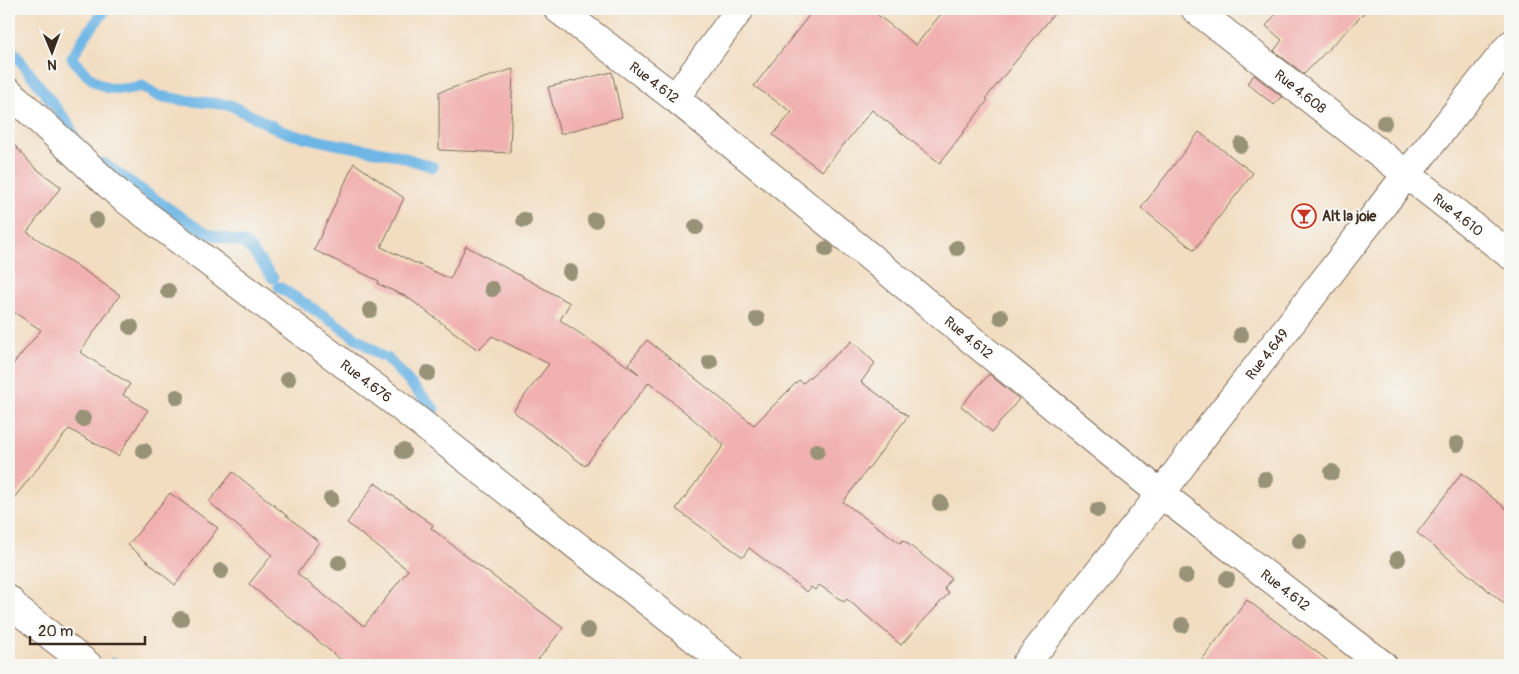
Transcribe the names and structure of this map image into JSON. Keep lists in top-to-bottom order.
{
  "streets": {
    "street": [
      "Rue 4.612",
      "Rue 4.608",
      "Rue 4.610",
      "Rue 4.649",
      "Rue 4.676"
    ]
  },
  "crossings": [
    ["Rue 4.612", "Rue 4.649"],
    ["Rue 4.608", "Rue 4.610"],
    ["Rue 4.608", "Rue 4.649"],
    ["Rue 4.610", "Rue 4.649"]
  ],
  "places": {
    "bar": ["Alt la joie"]
  },
  "scale_bar": "20 m",
  "north": "bottom"
}
